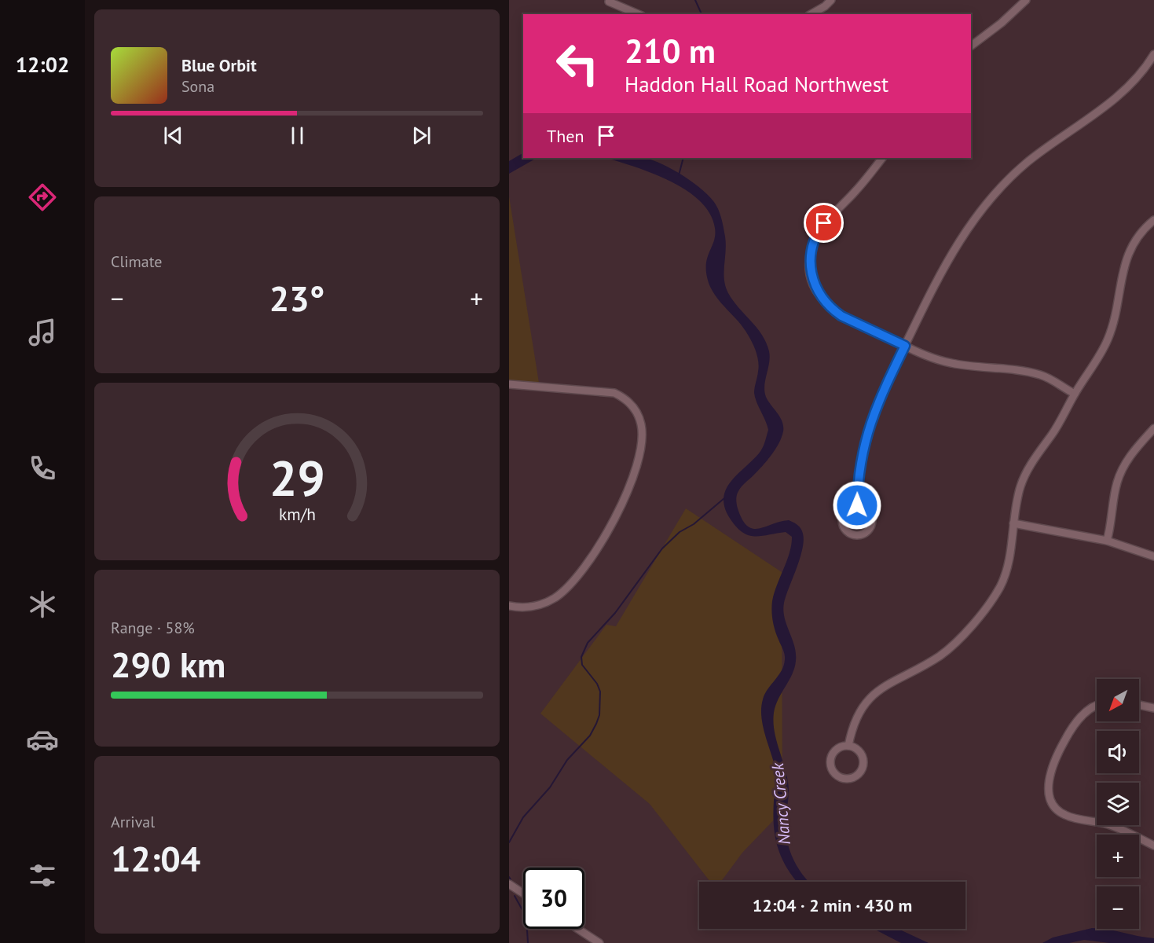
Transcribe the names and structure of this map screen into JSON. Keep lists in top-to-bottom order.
{
  "water": ["Nancy Creek"],
  "north": "bottom left",
  "page": {
    "tabs": "12:02",
    "turn": ["210 m", "Haddon Hall Road Northwest"],
    "song": ["Blue Orbit", "Sona"],
    "then": "Then",
    "tile": [
      "Climate",
      ["Range · 58%", "290 km"],
      ["Arrival", "12:04"]
    ],
    "heat": ["−", "23°", "+"],
    "map_buttons": ["+", "−"],
    "limit": "30",
    "trip": "12:04 · 2 min · 430 m",
    "gauge": ["29", "km/h"]
  }
}
